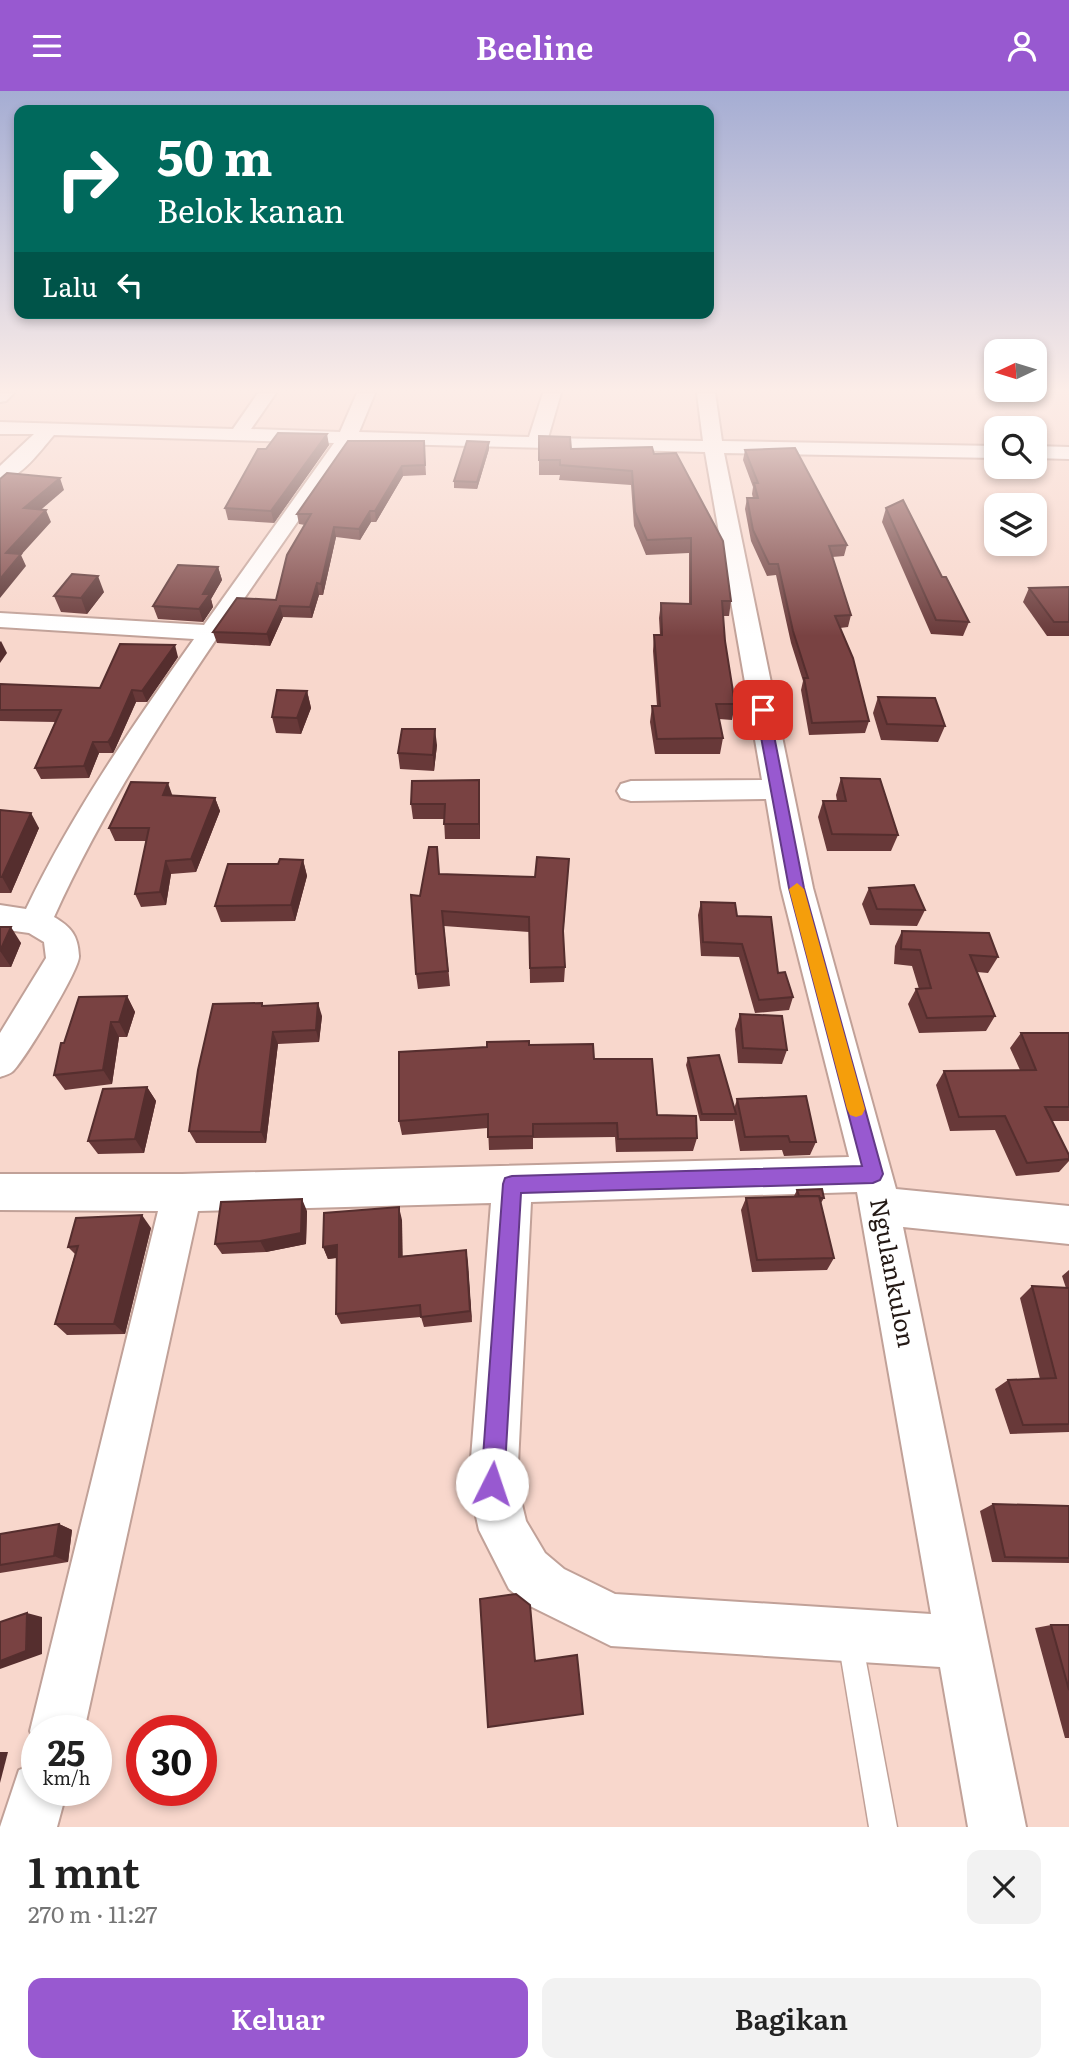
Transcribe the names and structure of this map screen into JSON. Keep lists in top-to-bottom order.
{
  "streets": {
    "street": ["Ngulankulon"]
  },
  "north": "left",
  "page": {
    "header": "Beeline",
    "turn": ["50 m", "Belok kanan"],
    "then": "Lalu",
    "speed": "25 km/h",
    "limit": "30",
    "heading": ["1 mnt", "270 m · 11:27"],
    "buttons": ["Keluar", "Bagikan"]
  }
}
